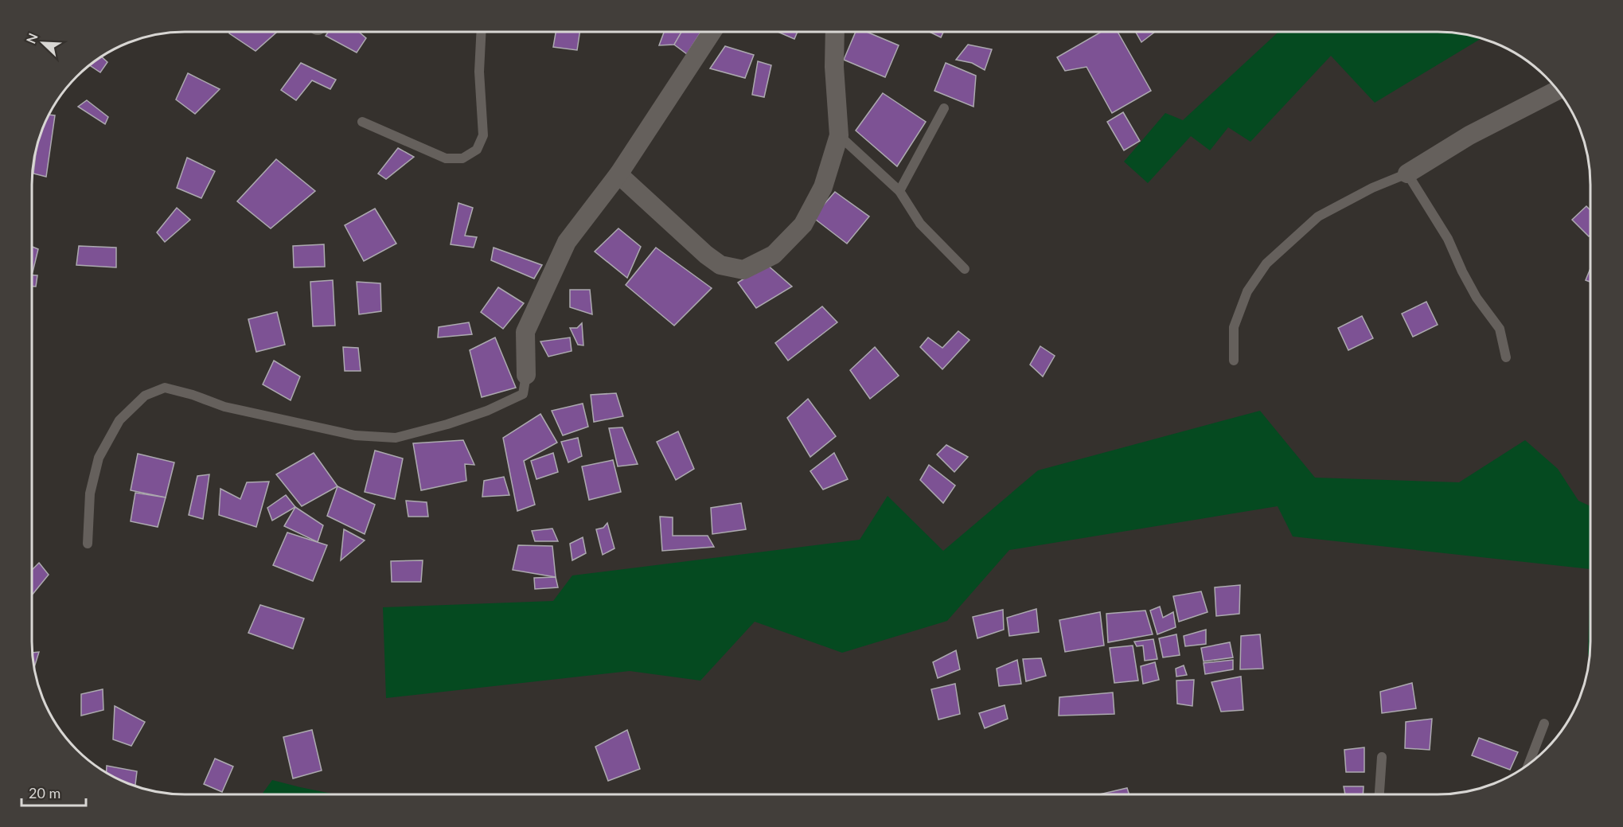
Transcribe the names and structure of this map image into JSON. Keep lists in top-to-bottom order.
{
  "scale_bar": "20 m",
  "north": "top left"
}
